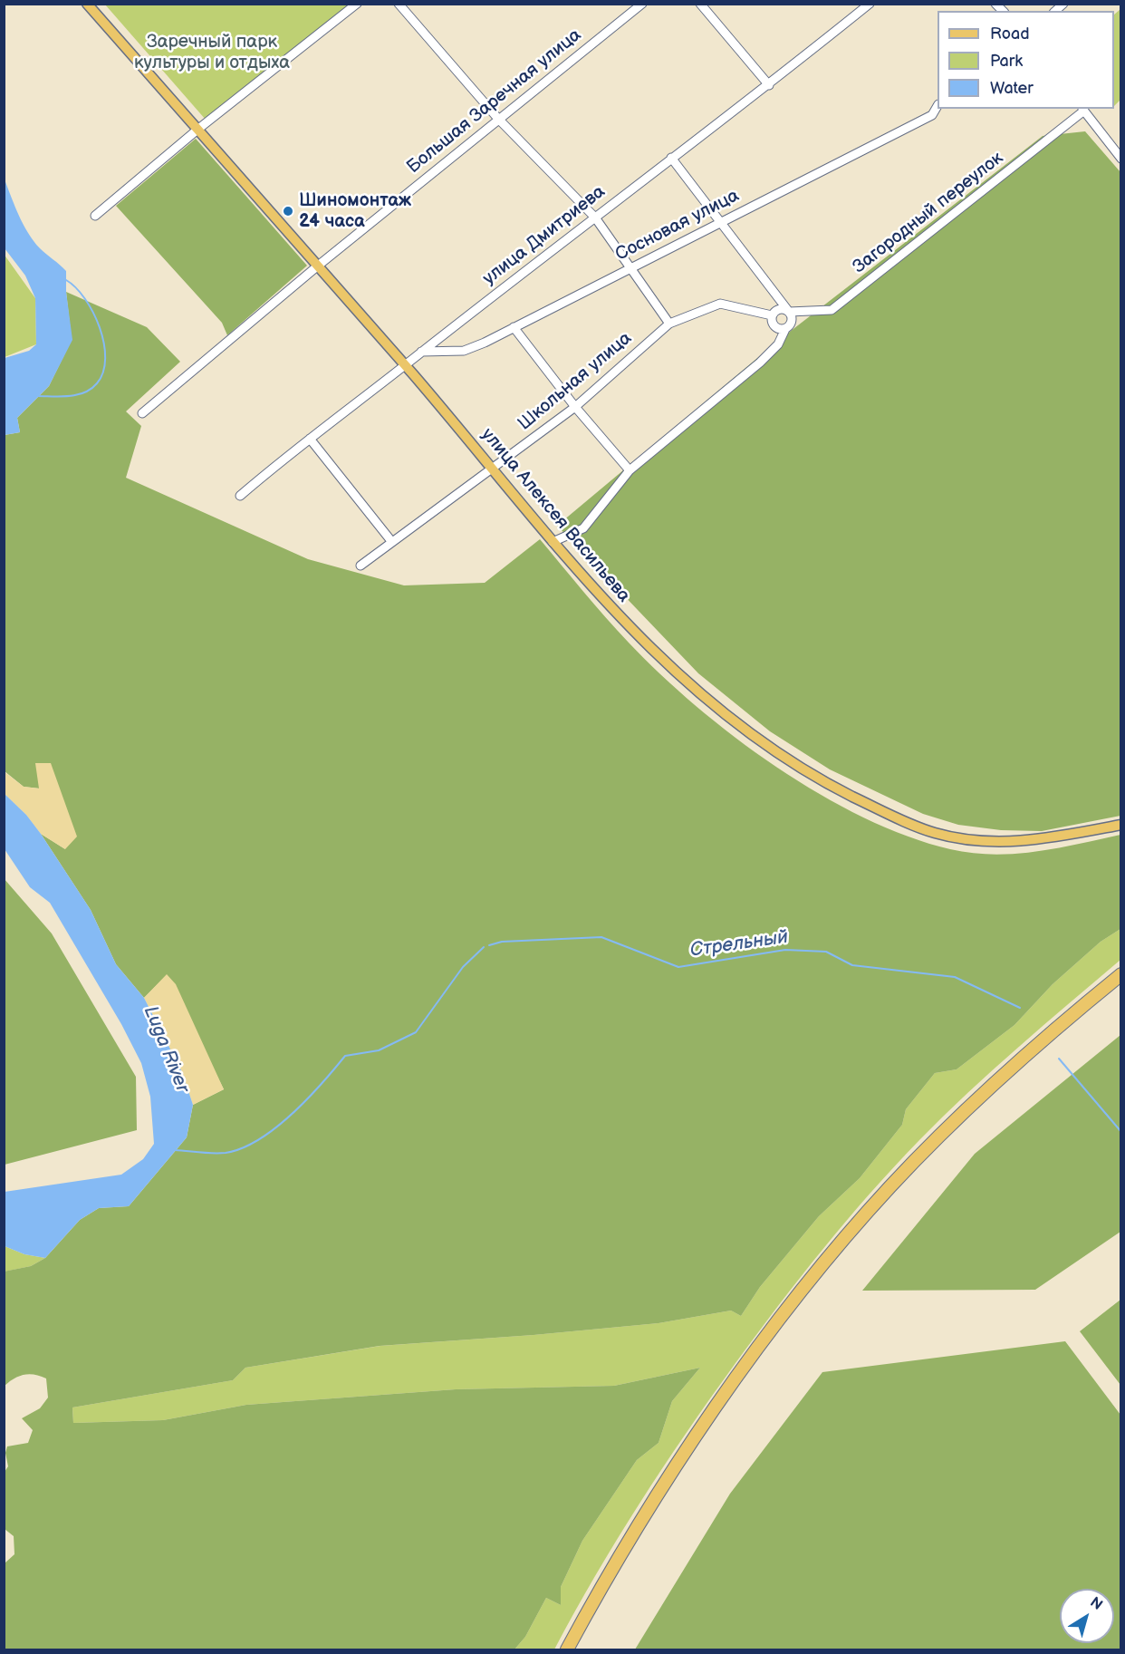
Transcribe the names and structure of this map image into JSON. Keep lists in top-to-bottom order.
{
  "streets": {
    "main road": ["улица Алексея Васильева"],
    "street": [
      "Большая Заречная улица",
      "Загородный переулок",
      "Сосновая улица",
      "улица Дмитриева",
      "Школьная улица"
    ]
  },
  "crossings": [
    ["Большая Заречная улица", "улица Алексея Васильева"],
    ["Загородный переулок", "Школьная улица"],
    ["Сосновая улица", "улица Дмитриева"],
    ["улица Дмитриева", "улица Алексея Васильева"],
    ["Школьная улица", "улица Алексея Васильева"]
  ],
  "water": ["Стрельный", "Luga River"],
  "parks": ["Заречный парк культуры и отдыха"],
  "places": ["Шиномонтаж 24 часа"],
  "legend": ["Road", "Park", "Water"],
  "north": "top right"
}
